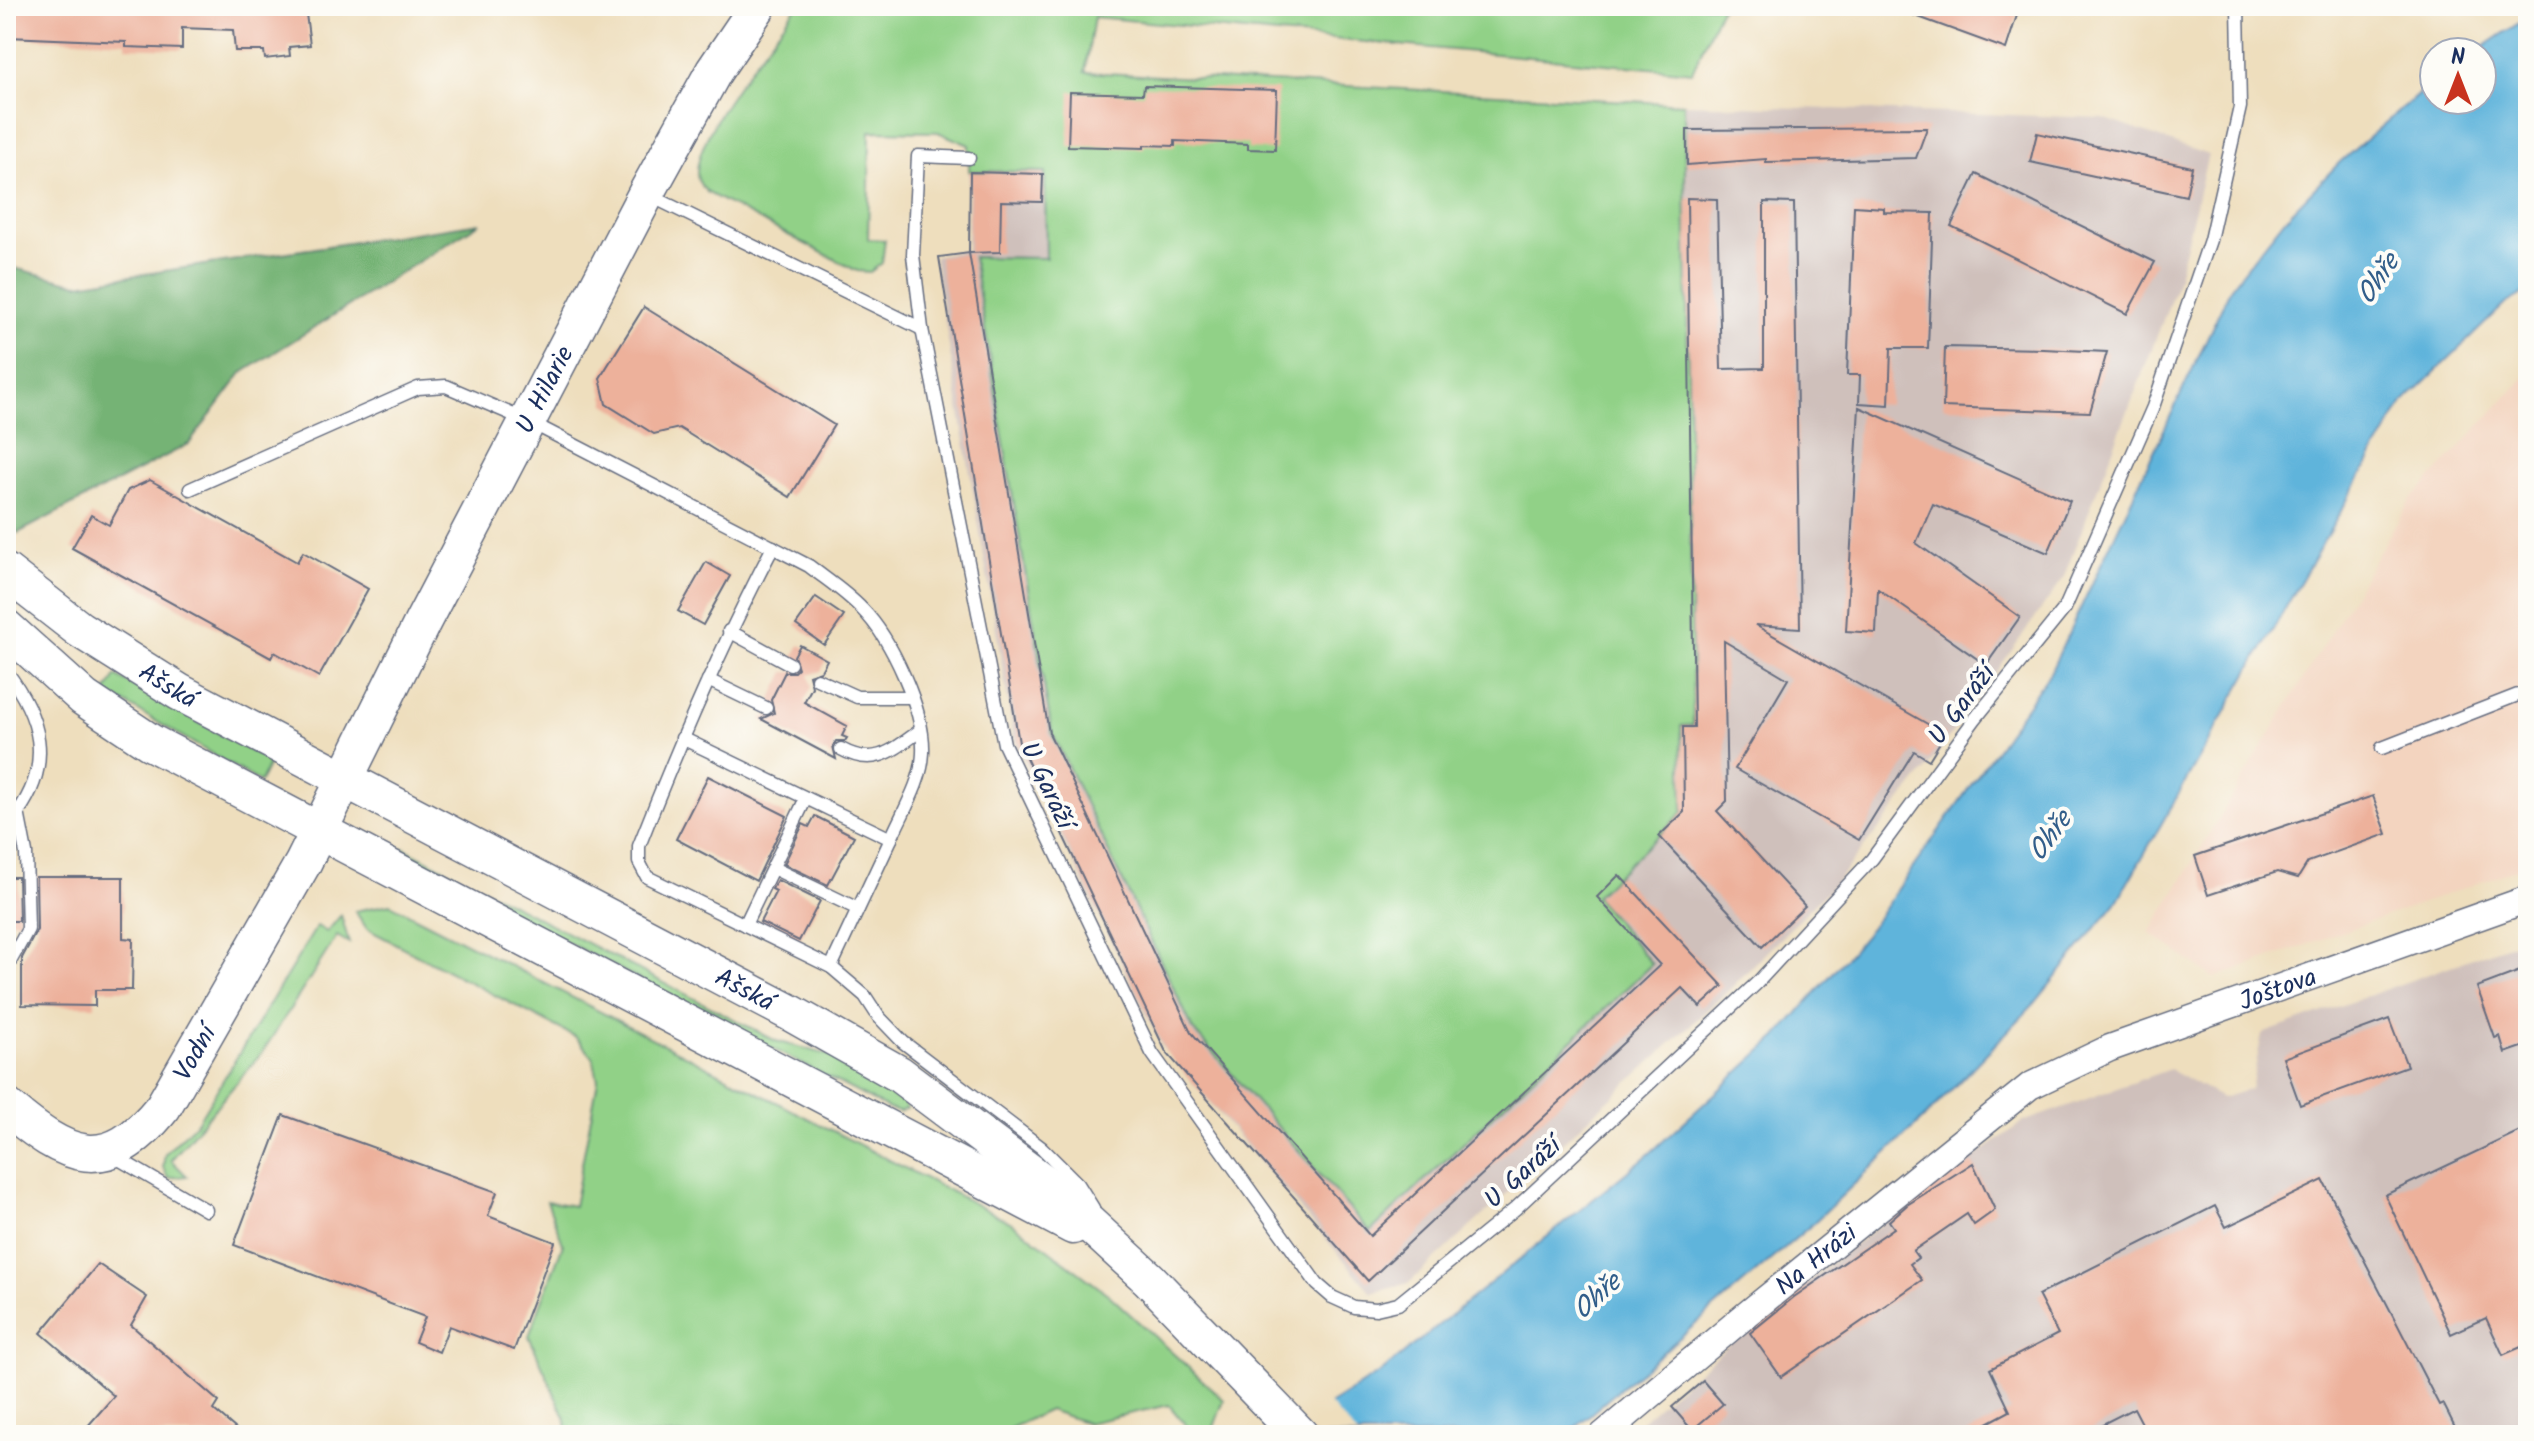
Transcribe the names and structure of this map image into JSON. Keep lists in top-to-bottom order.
{
  "streets": {
    "main road": ["U Hilarie", "Ašská", "Vodní"],
    "street": ["Joštova", "Na Hrázi"],
    "lane": ["U Garáží"]
  },
  "crossings": [
    ["U Hilarie", "Ašská"],
    ["Ašská", "Vodní"],
    ["Joštova", "Na Hrázi"]
  ],
  "water": ["Ohře"],
  "north": "top"
}
